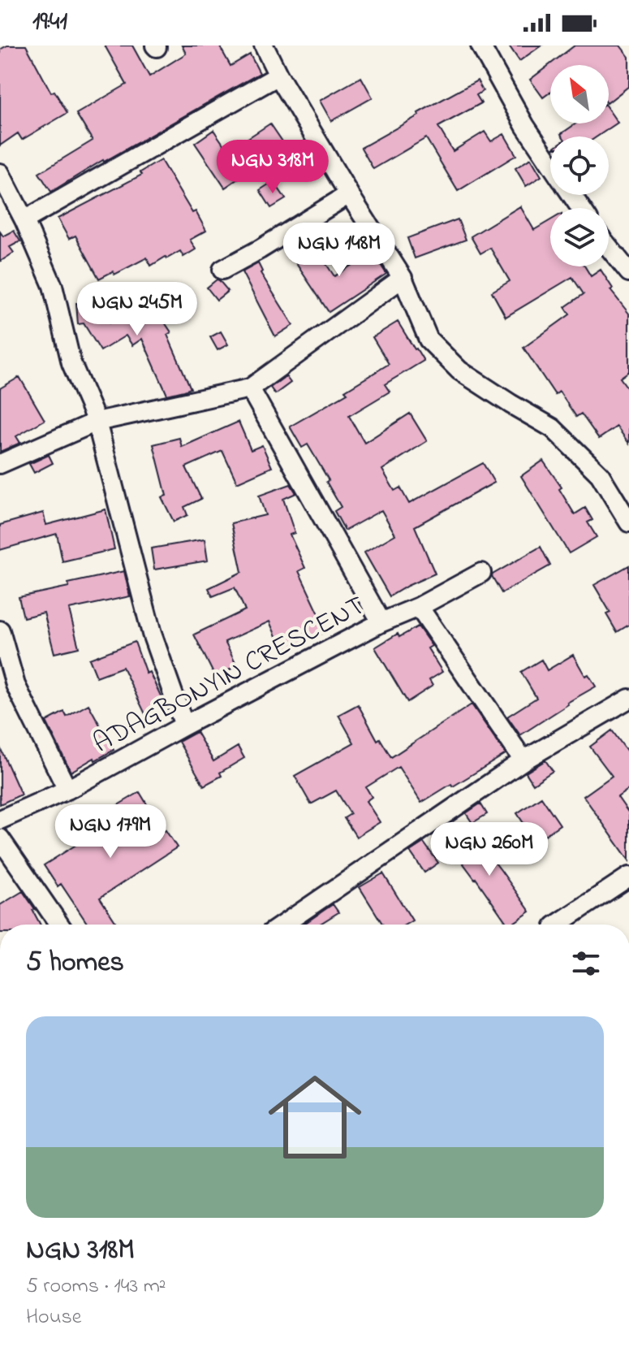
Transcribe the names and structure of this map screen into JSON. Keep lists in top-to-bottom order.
{
  "streets": {
    "street": ["ADAGBONYIN CRESCENT"]
  },
  "north": "top left",
  "page": {
    "status": "19:41",
    "price": [
      "NGN 318M",
      "NGN 148M",
      "NGN 245M",
      "NGN 179M",
      "NGN 260M"
    ],
    "heading": "5 homes",
    "list": [
      {
        "name": "NGN 318M",
        "note": "5 rooms · 143 m² · House"
      }
    ]
  }
}
